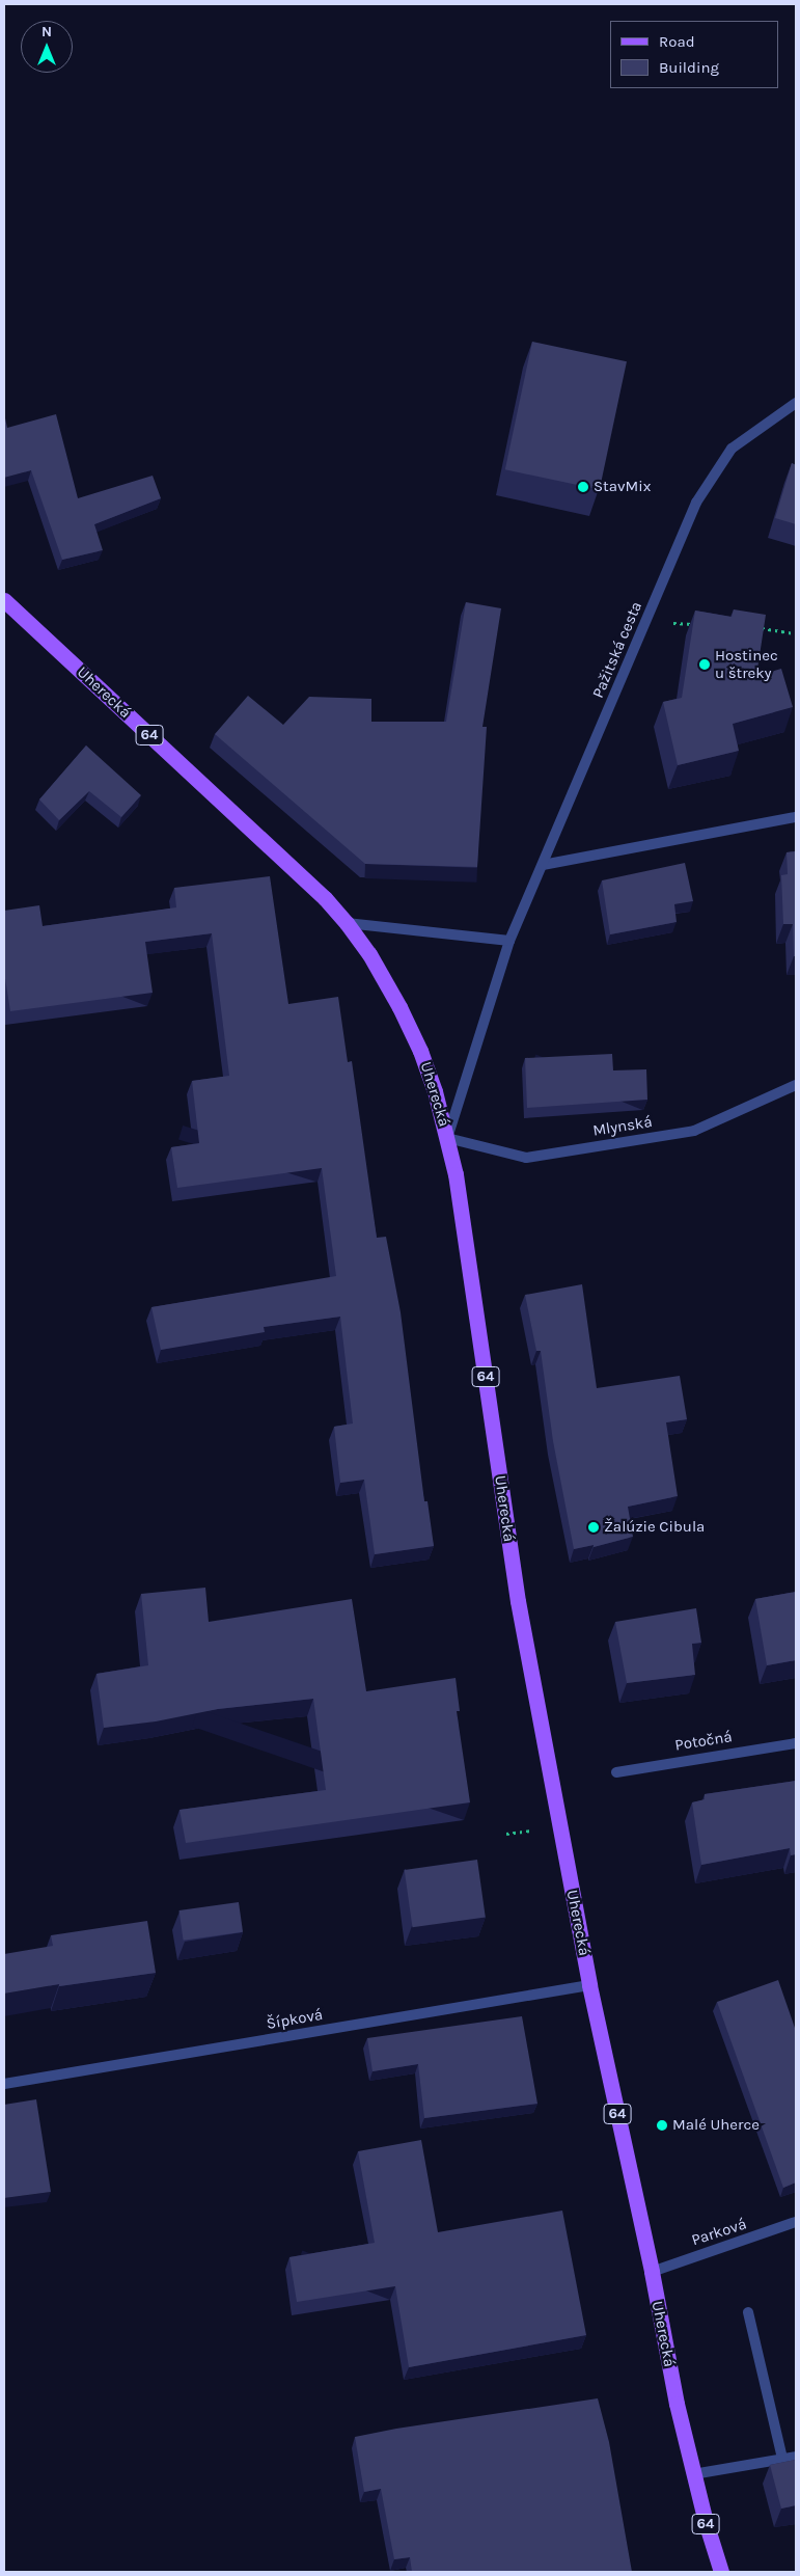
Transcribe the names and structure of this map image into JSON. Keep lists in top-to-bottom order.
{
  "streets": {
    "main road": ["Uherecká", "64"],
    "street": [
      "Pažitská cesta",
      "Mlynská",
      "Potočná",
      "Šípková",
      "Parková"
    ]
  },
  "crossings": [
    ["Pažitská cesta", "Uherecká"],
    ["Pažitská cesta", "Mlynská"],
    ["Uherecká", "Mlynská"],
    ["Uherecká", "Šípková"],
    ["Uherecká", "Parková"]
  ],
  "places": [
    "StavMix",
    "Hostinec u štreky",
    "Žalúzie Cibula",
    "Malé Uherce"
  ],
  "legend": ["Road", "Building"],
  "north": "top"
}
